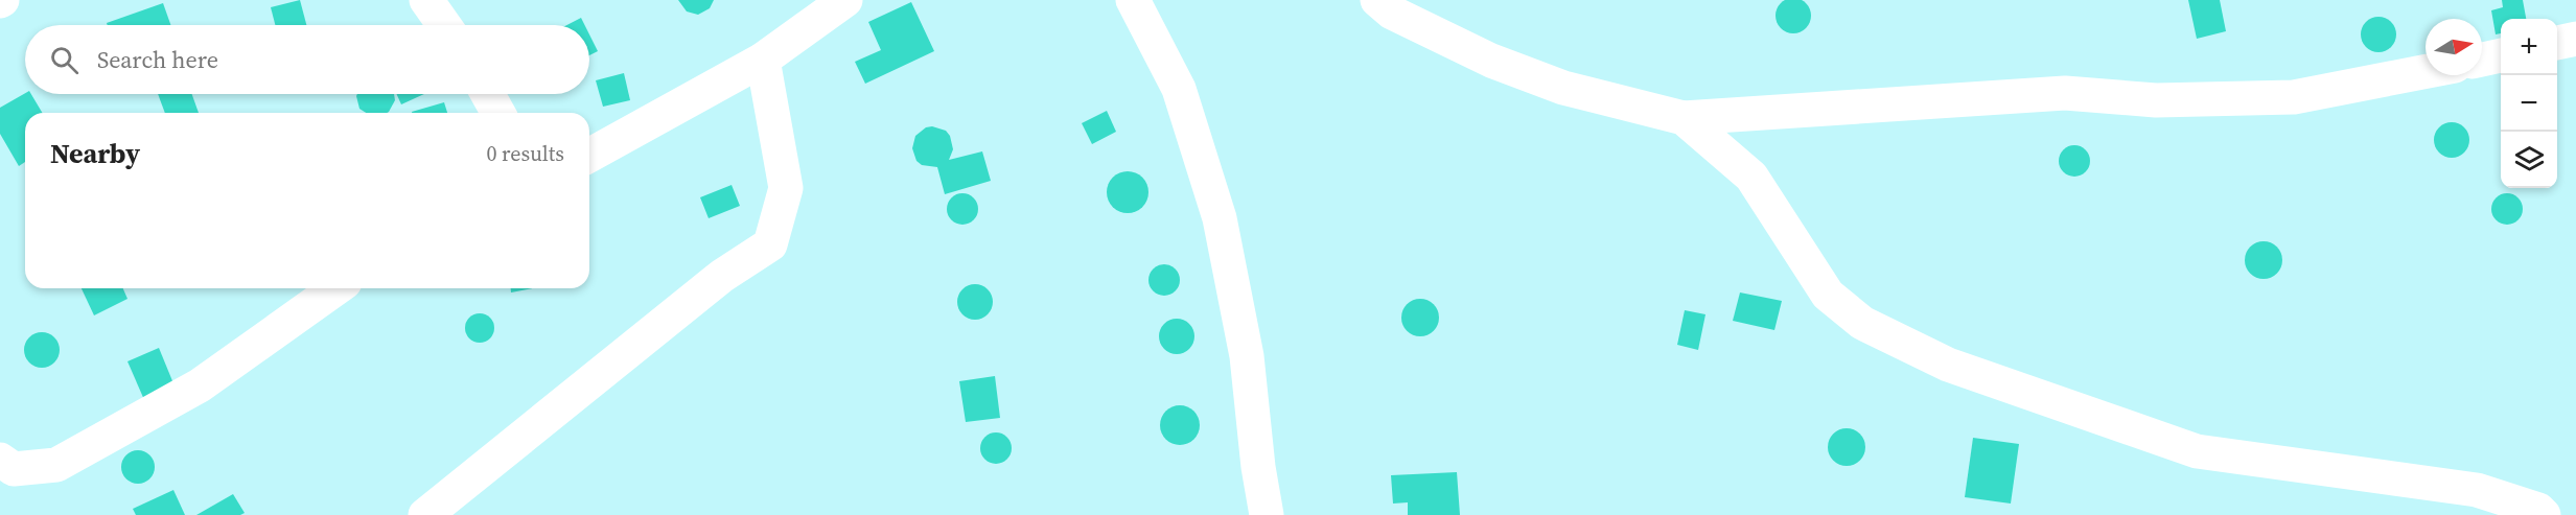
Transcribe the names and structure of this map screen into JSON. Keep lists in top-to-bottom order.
{
  "north": "right",
  "page": {
    "map_buttons": ["+", "−"],
    "search": "Search here",
    "heading": ["Nearby", "0 results"]
  }
}
